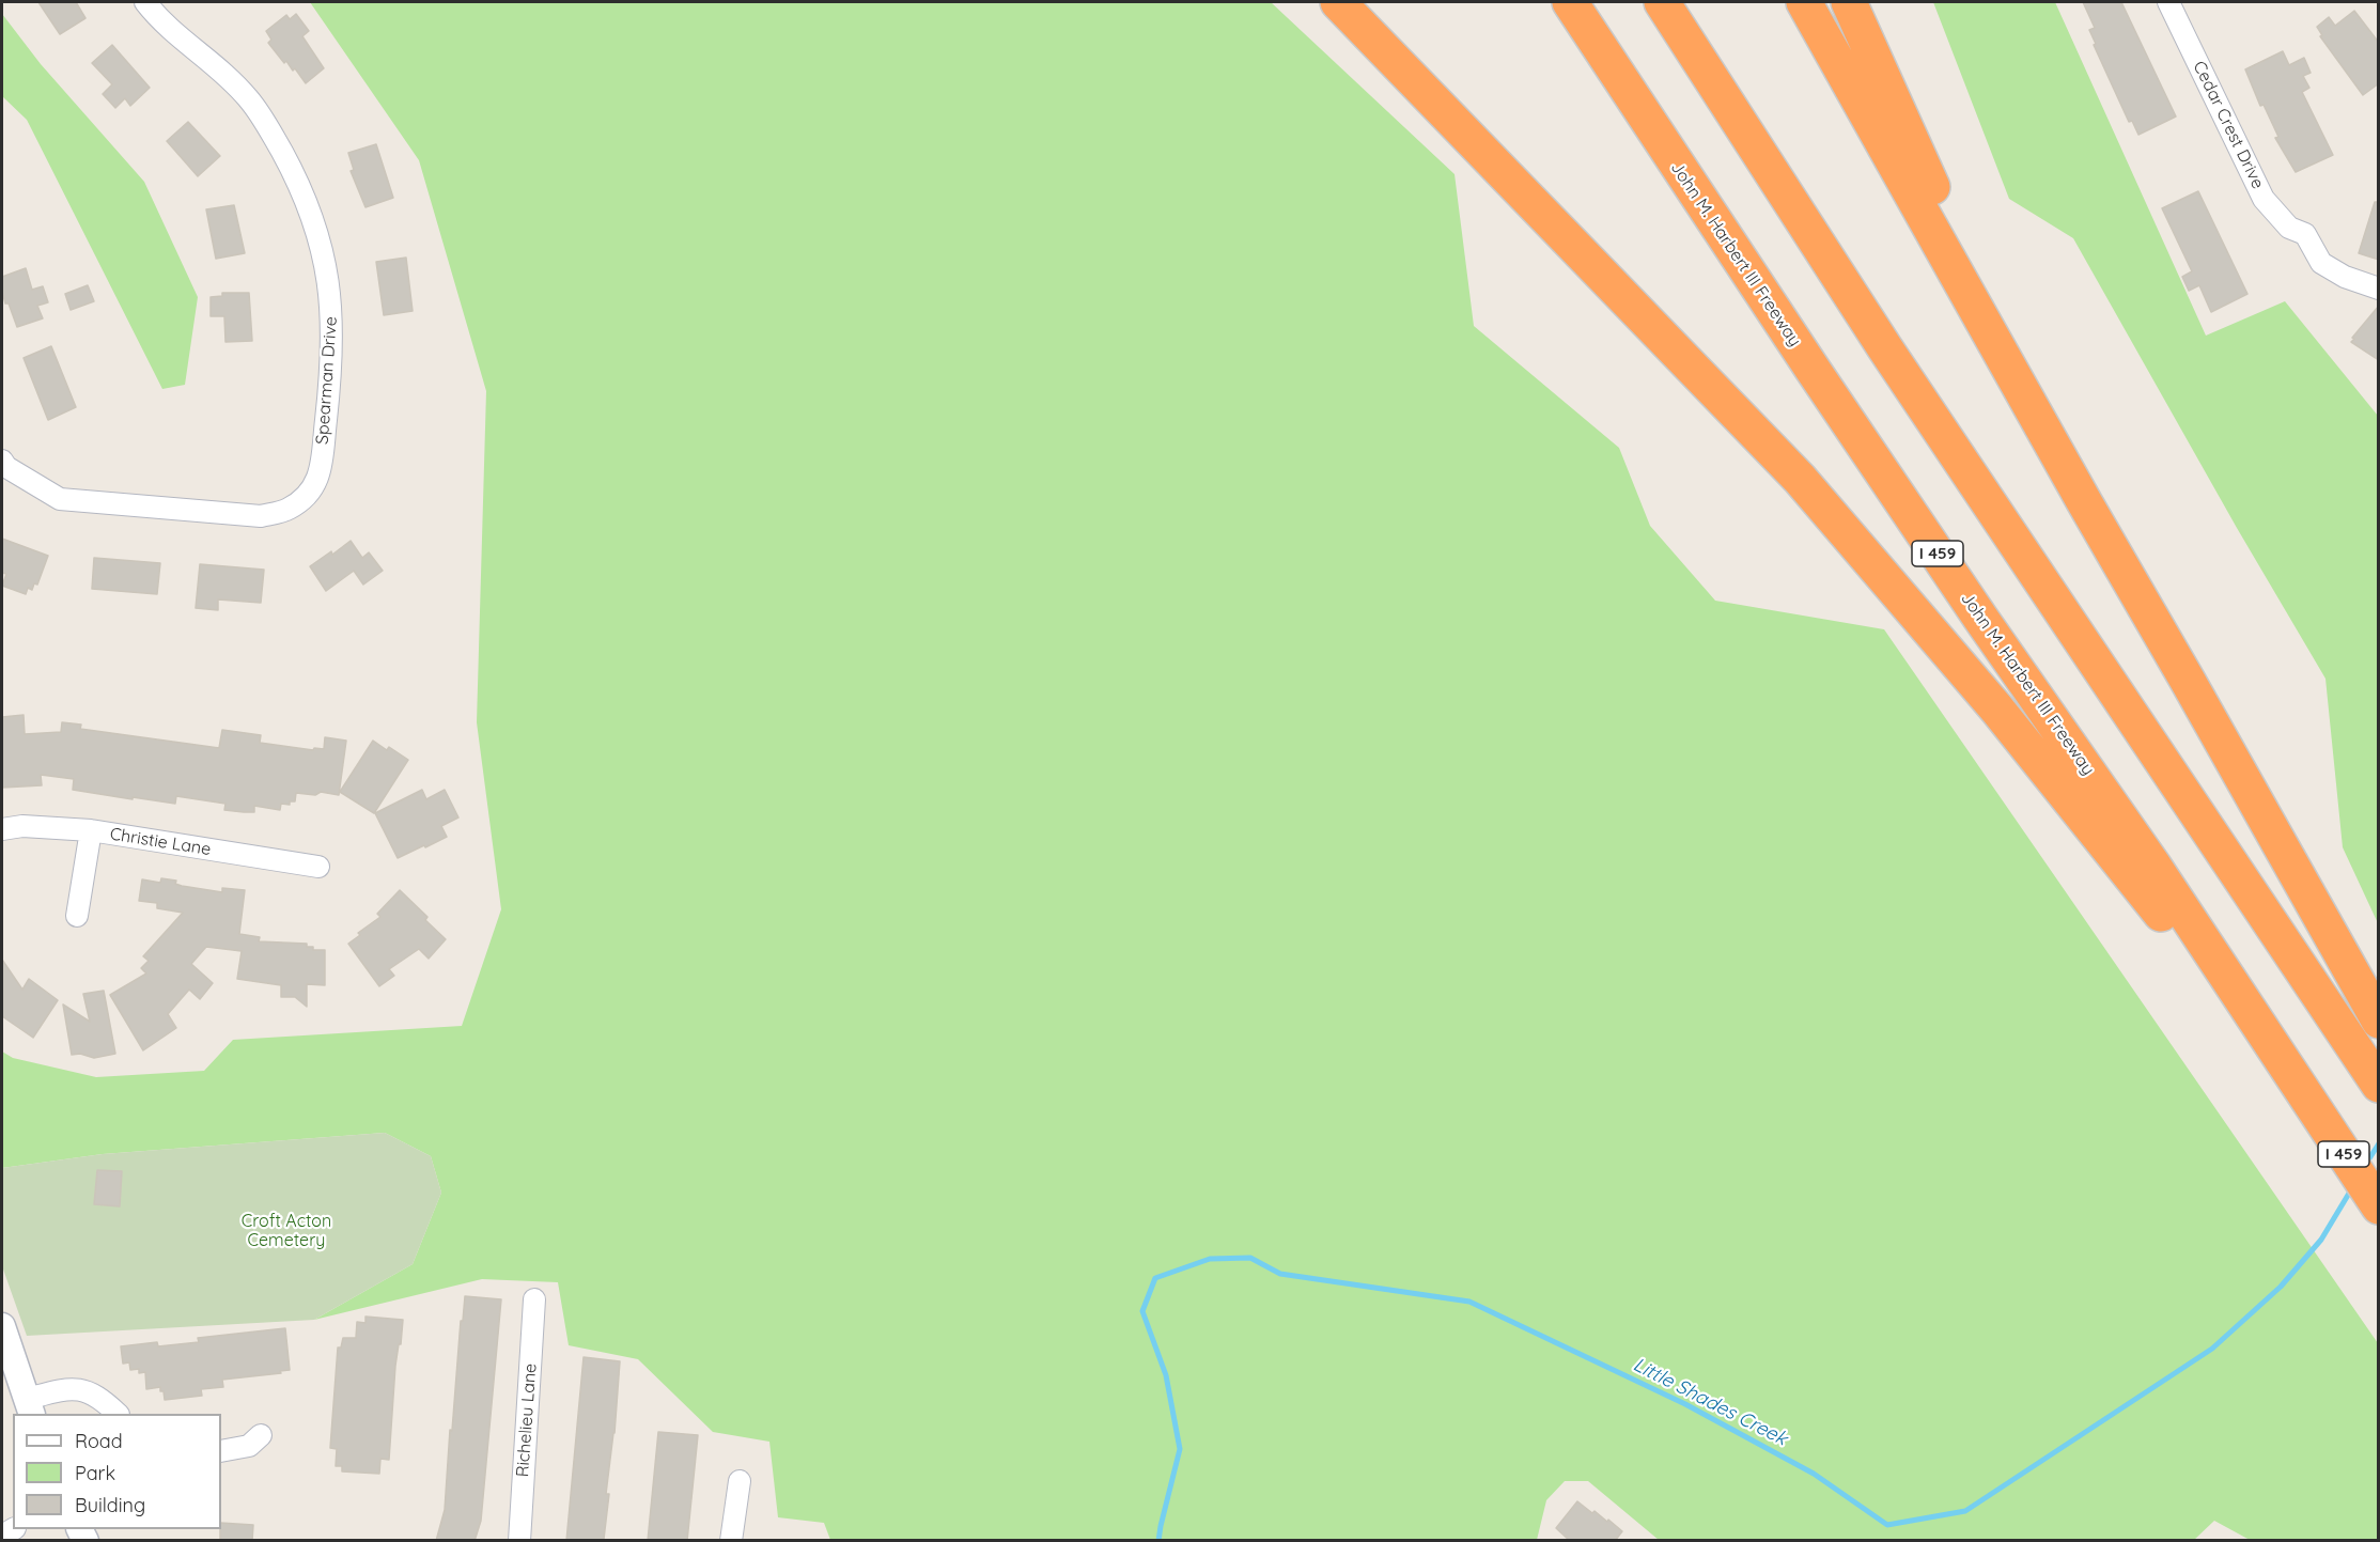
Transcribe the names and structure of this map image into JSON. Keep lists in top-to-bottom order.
{
  "streets": {
    "highway": ["John M. Harbert III Freeway", "I 459"],
    "street": [
      "Cedar Crest Drive",
      "Spearman Drive",
      "Christie Lane",
      "Richelieu Lane"
    ]
  },
  "water": ["Little Shades Creek"],
  "parks": ["Croft Acton Cemetery"],
  "legend": ["Road", "Park", "Building"]
}
